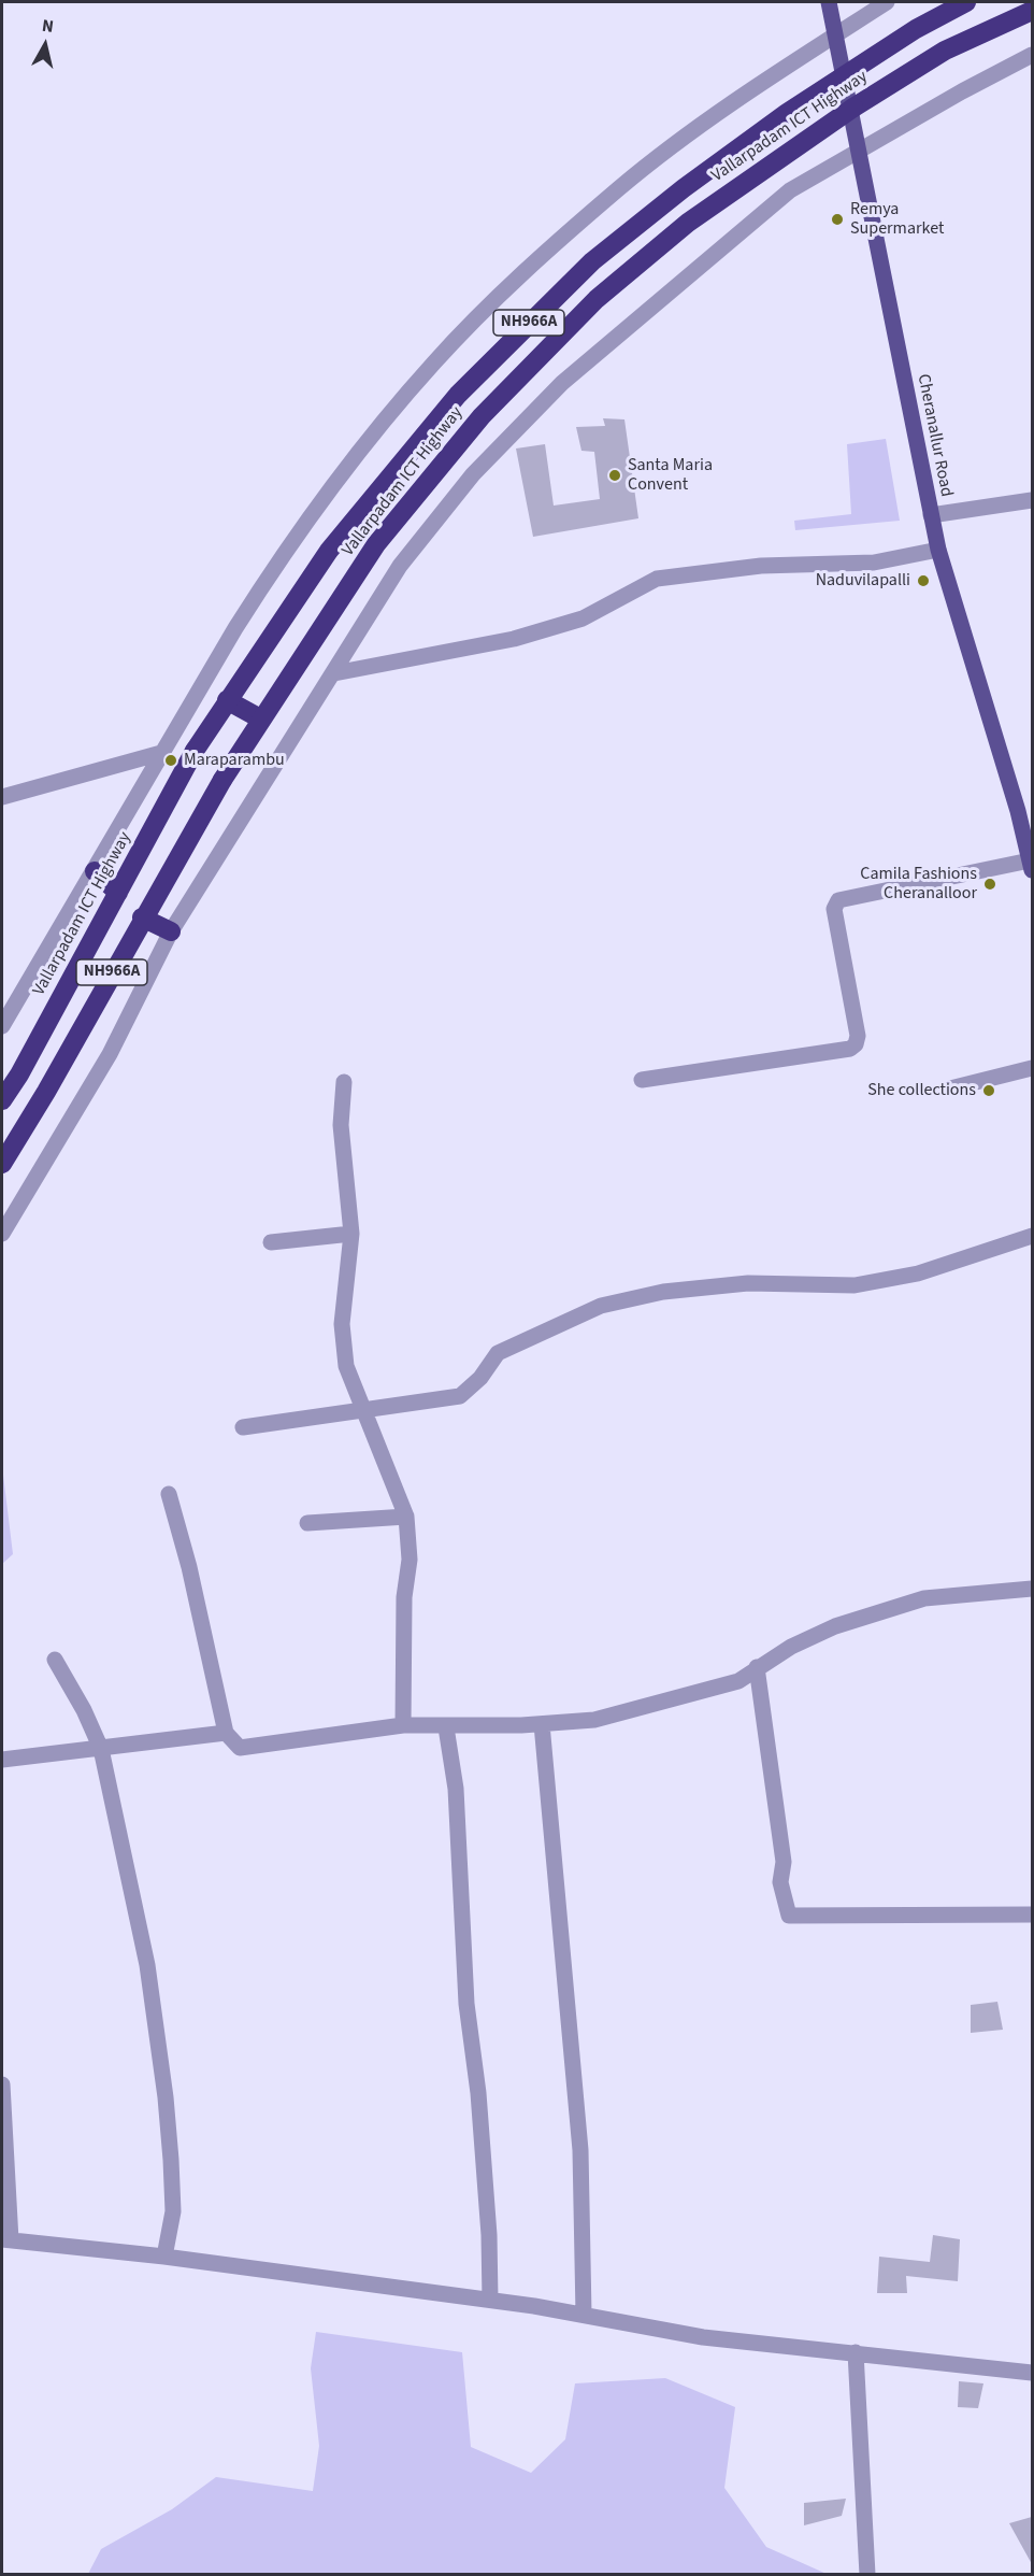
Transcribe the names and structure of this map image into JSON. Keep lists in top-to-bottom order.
{
  "streets": {
    "highway": ["Vallarpadam ICT Highway", "NH966A"],
    "main road": ["Cheranallur Road"]
  },
  "places": [
    "Remya Supermarket",
    "Santa Maria Convent",
    "Naduvilapalli",
    "Maraparambu",
    "Camila Fashions Cheranalloor",
    "She collections"
  ],
  "north": "top"
}
